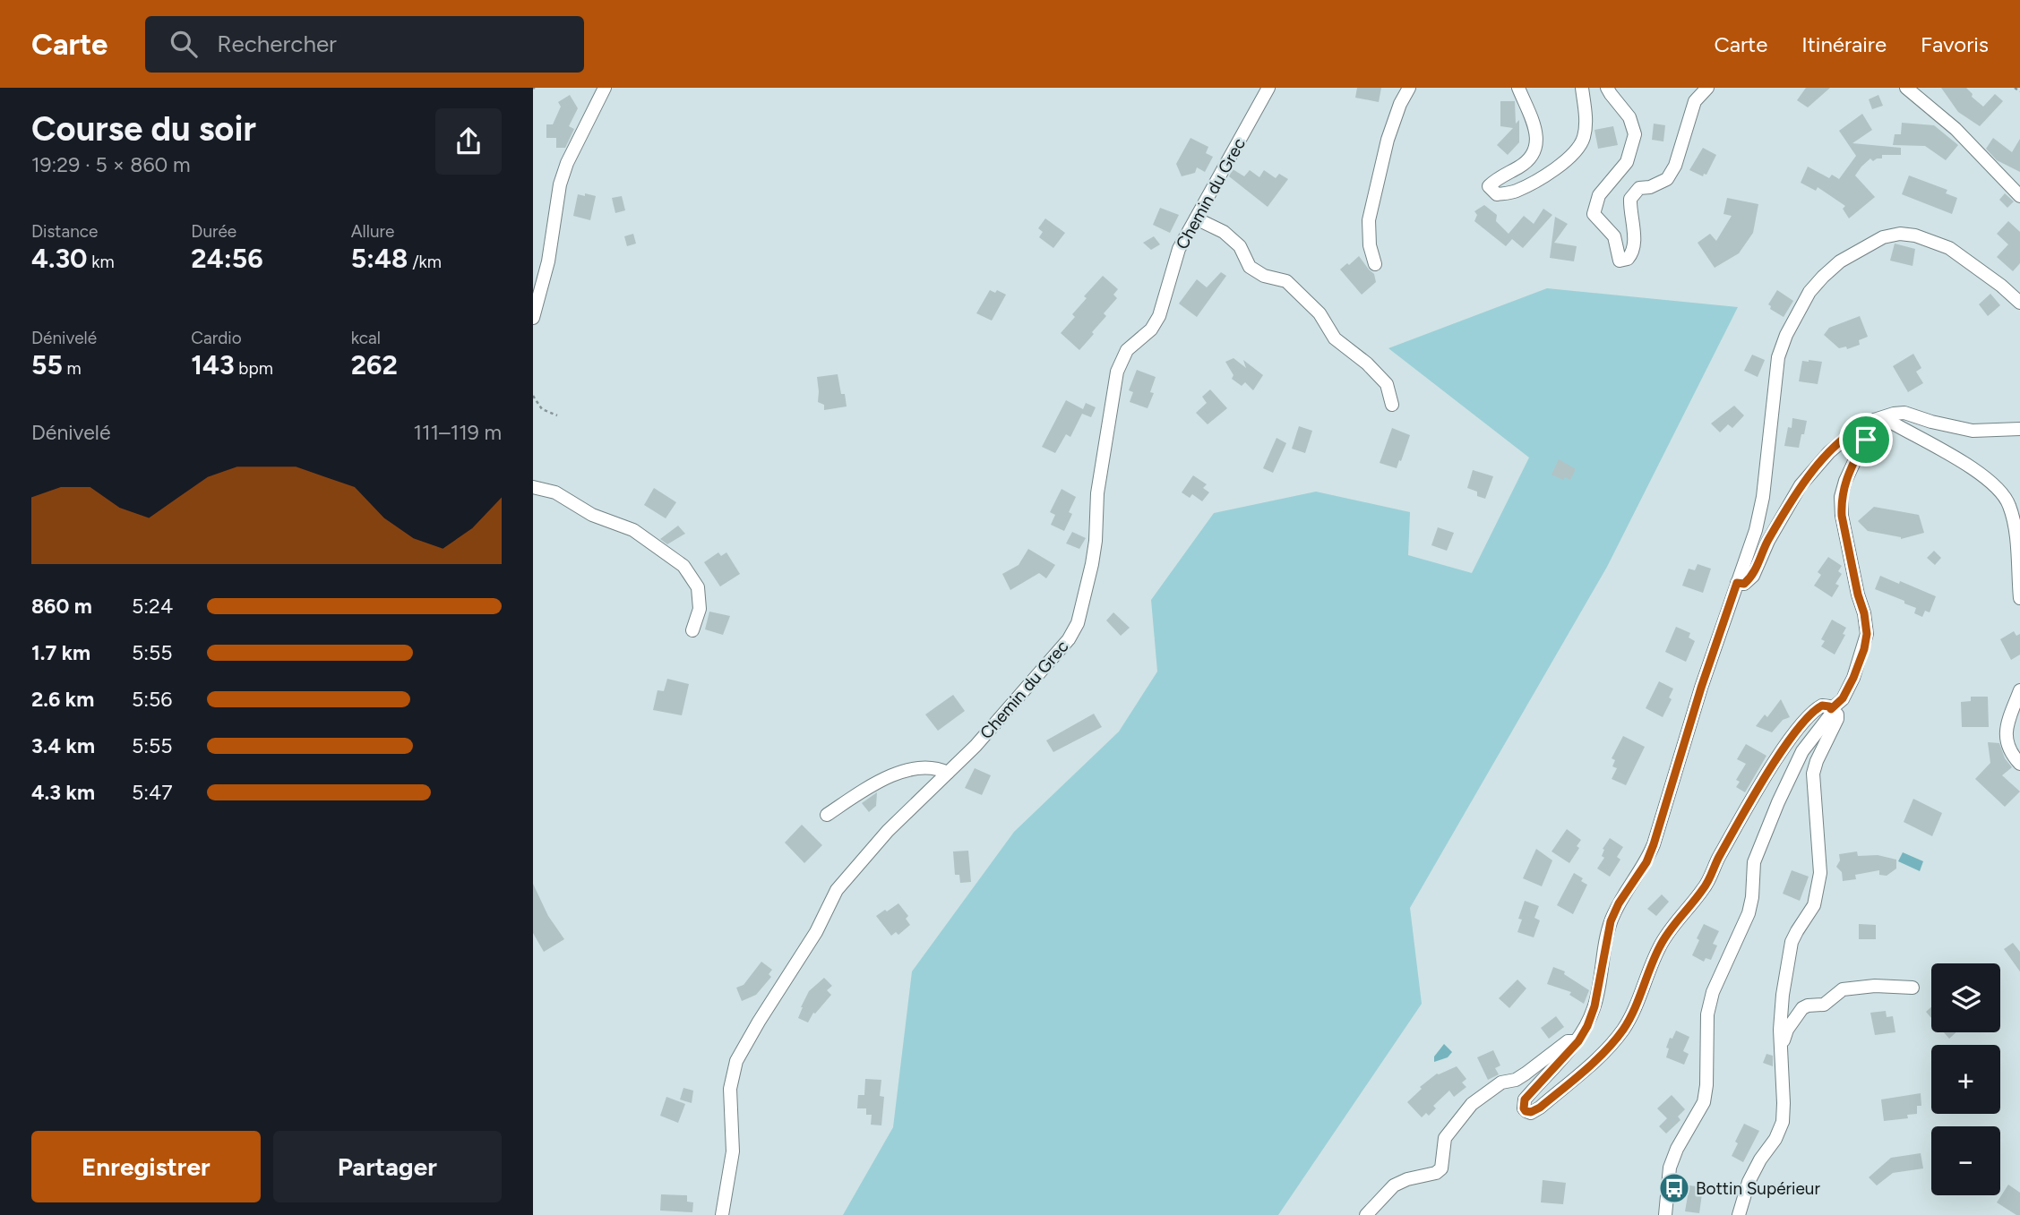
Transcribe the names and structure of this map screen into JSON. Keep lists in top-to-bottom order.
{
  "streets": {
    "street": ["Chemin du Grec"]
  },
  "places": {
    "bus stop": ["Bottin Supérieur"]
  },
  "page": {
    "header": "Carte",
    "search": "Rechercher",
    "nav": ["Carte", "Itinéraire", "Favoris"],
    "heading": ["Course du soir", "19:29 · 5 × 860 m"],
    "stats": [
      ["Distance", "4.30 km"],
      ["Durée", "24:56"],
      ["Allure", "5:48 /km"],
      ["Dénivelé", "55 m"],
      ["Cardio", "143 bpm"],
      ["kcal", "262"]
    ],
    "chart": ["Dénivelé", "111–119 m"],
    "list": [
      {
        "name": "860 m",
        "note": "5:24"
      },
      {
        "name": "1.7 km",
        "note": "5:55"
      },
      {
        "name": "2.6 km",
        "note": "5:56"
      },
      {
        "name": "3.4 km",
        "note": "5:55"
      },
      {
        "name": "4.3 km",
        "note": "5:47"
      }
    ],
    "map_buttons": ["+", "−"],
    "buttons": ["Enregistrer", "Partager"]
  }
}
